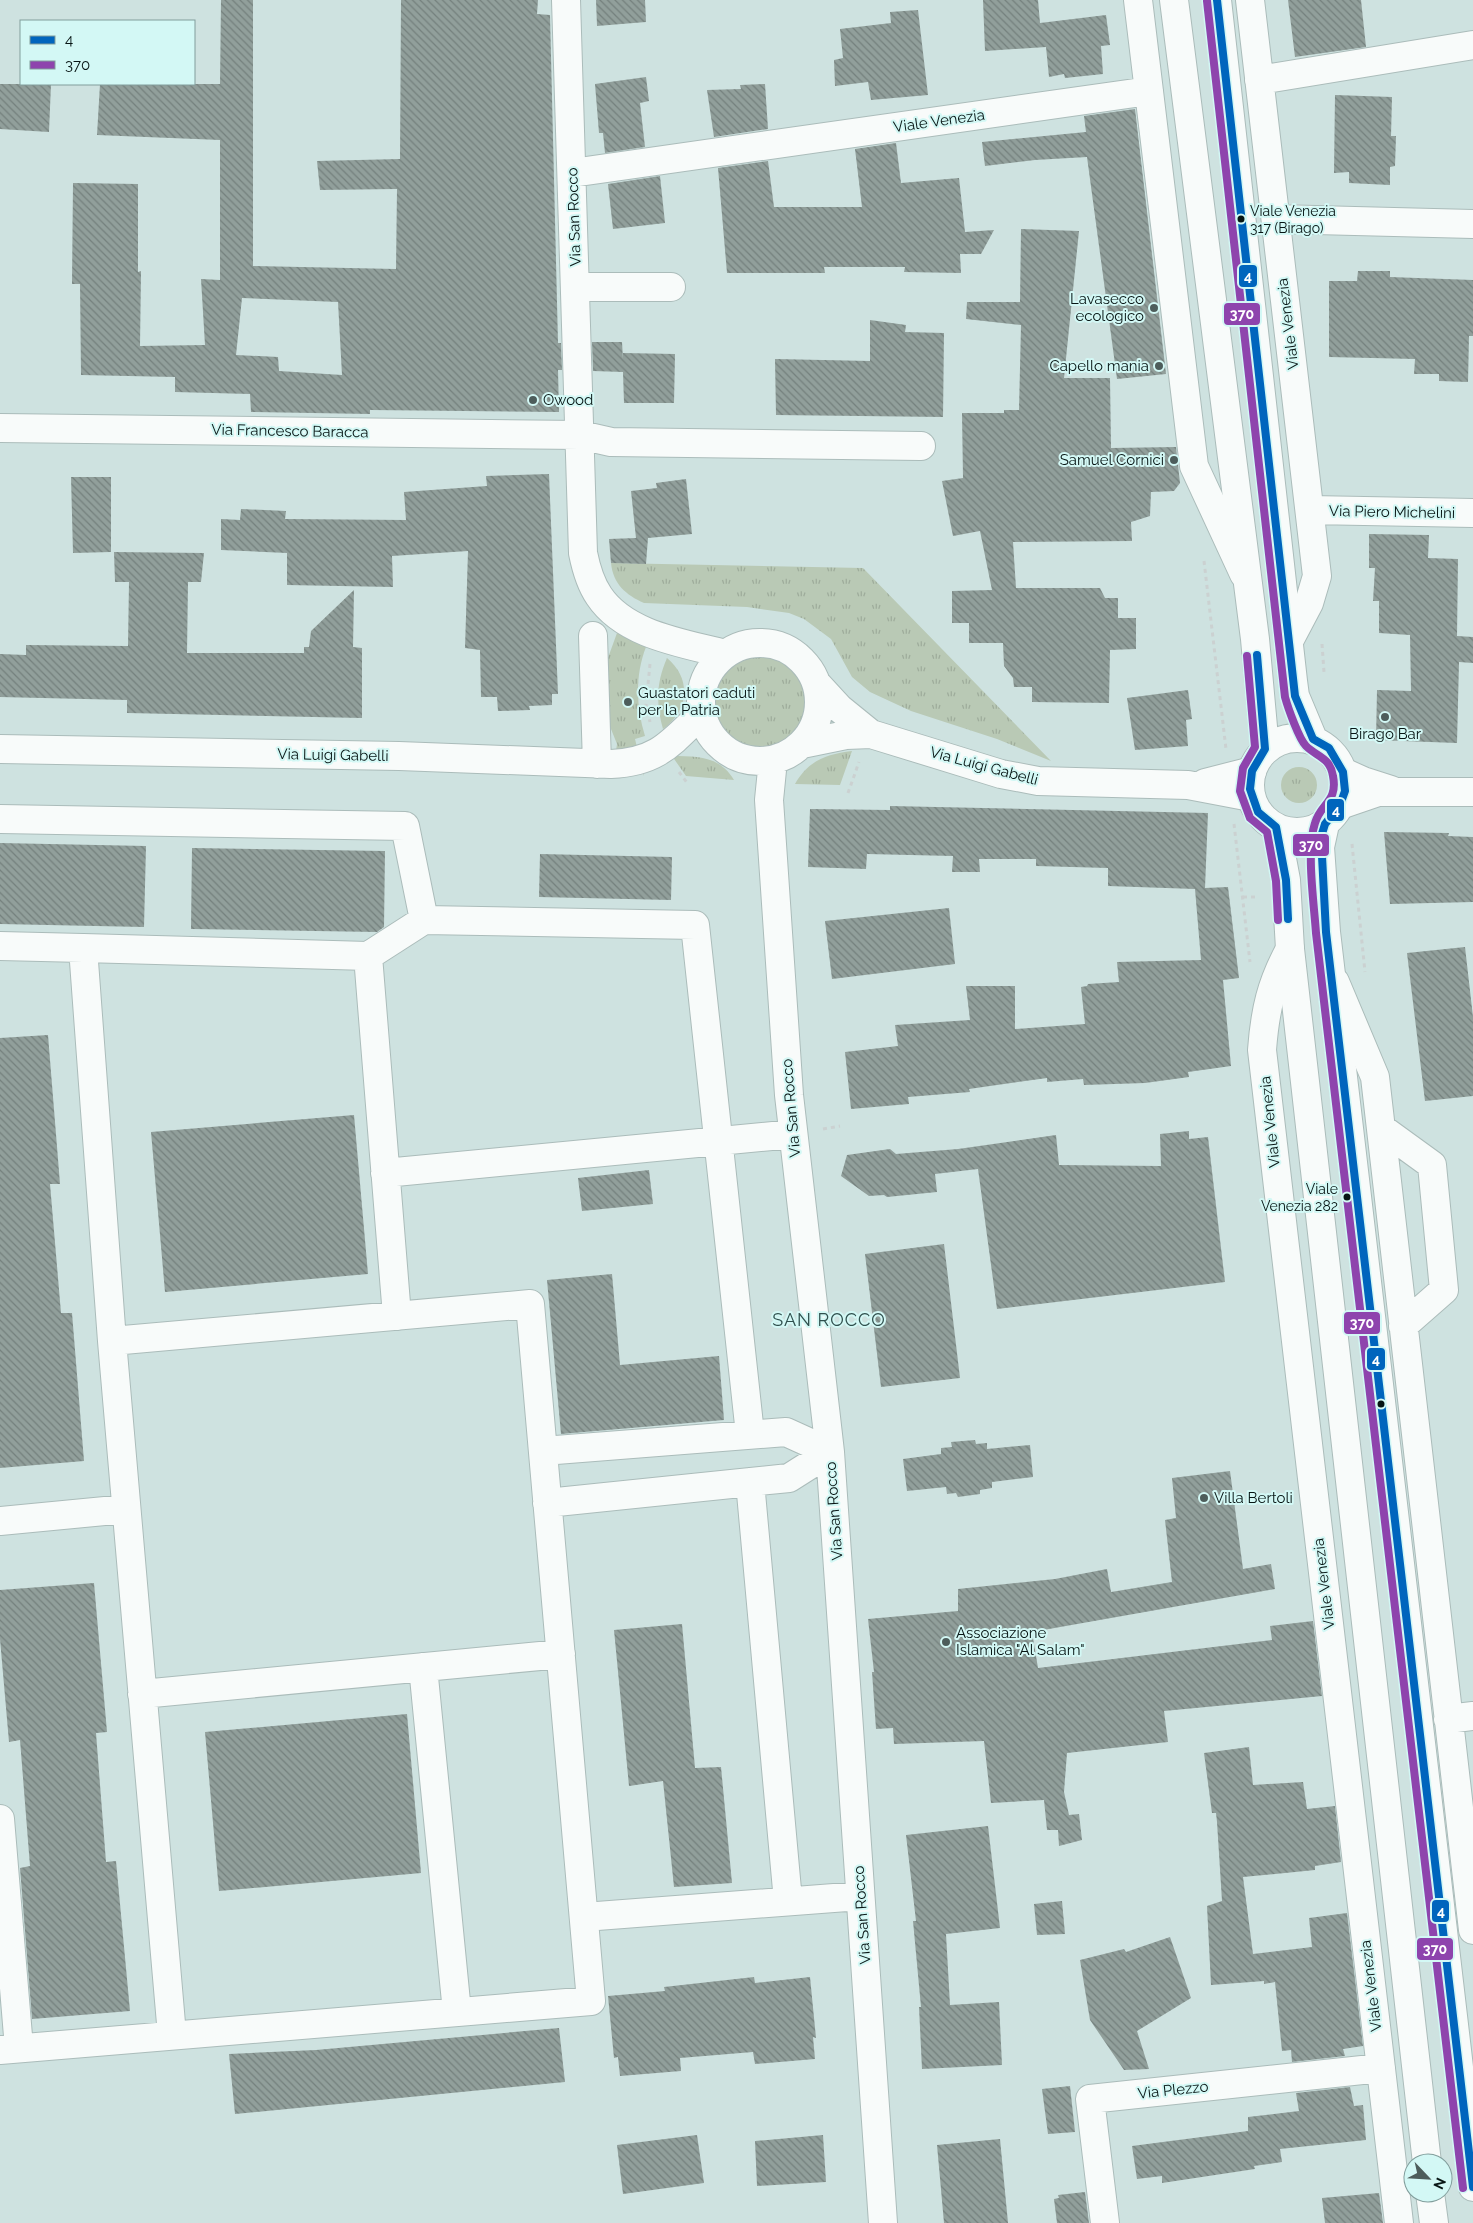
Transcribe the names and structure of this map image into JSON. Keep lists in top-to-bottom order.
{
  "streets": {
    "street": [
      "Viale Venezia",
      "Via San Rocco",
      "Via Francesco Baracca",
      "Via Piero Michelini",
      "Via Luigi Gabelli",
      "Via Plezzo"
    ]
  },
  "crossings": [
    ["Viale Venezia", "Via San Rocco"],
    ["Viale Venezia", "Via Piero Michelini"],
    ["Viale Venezia", "Via Plezzo"],
    ["Via San Rocco", "Via Francesco Baracca"],
    ["Via San Rocco", "Via Luigi Gabelli"]
  ],
  "districts": ["SAN ROCCO"],
  "places": [
    "Viale Venezia 317 (Birago)",
    "Lavasecco ecologico",
    "Capello mania",
    "Owood",
    "Samuel Cornici",
    "Guastatori caduti per la Patria",
    "Birago Bar",
    "Viale Venezia 282",
    "Villa Bertoli",
    "Associazione Islamica \"Al Salam\""
  ],
  "lines": ["transit line 4", "transit line 370"],
  "legend": ["4", "370"],
  "north": "bottom right"
}
